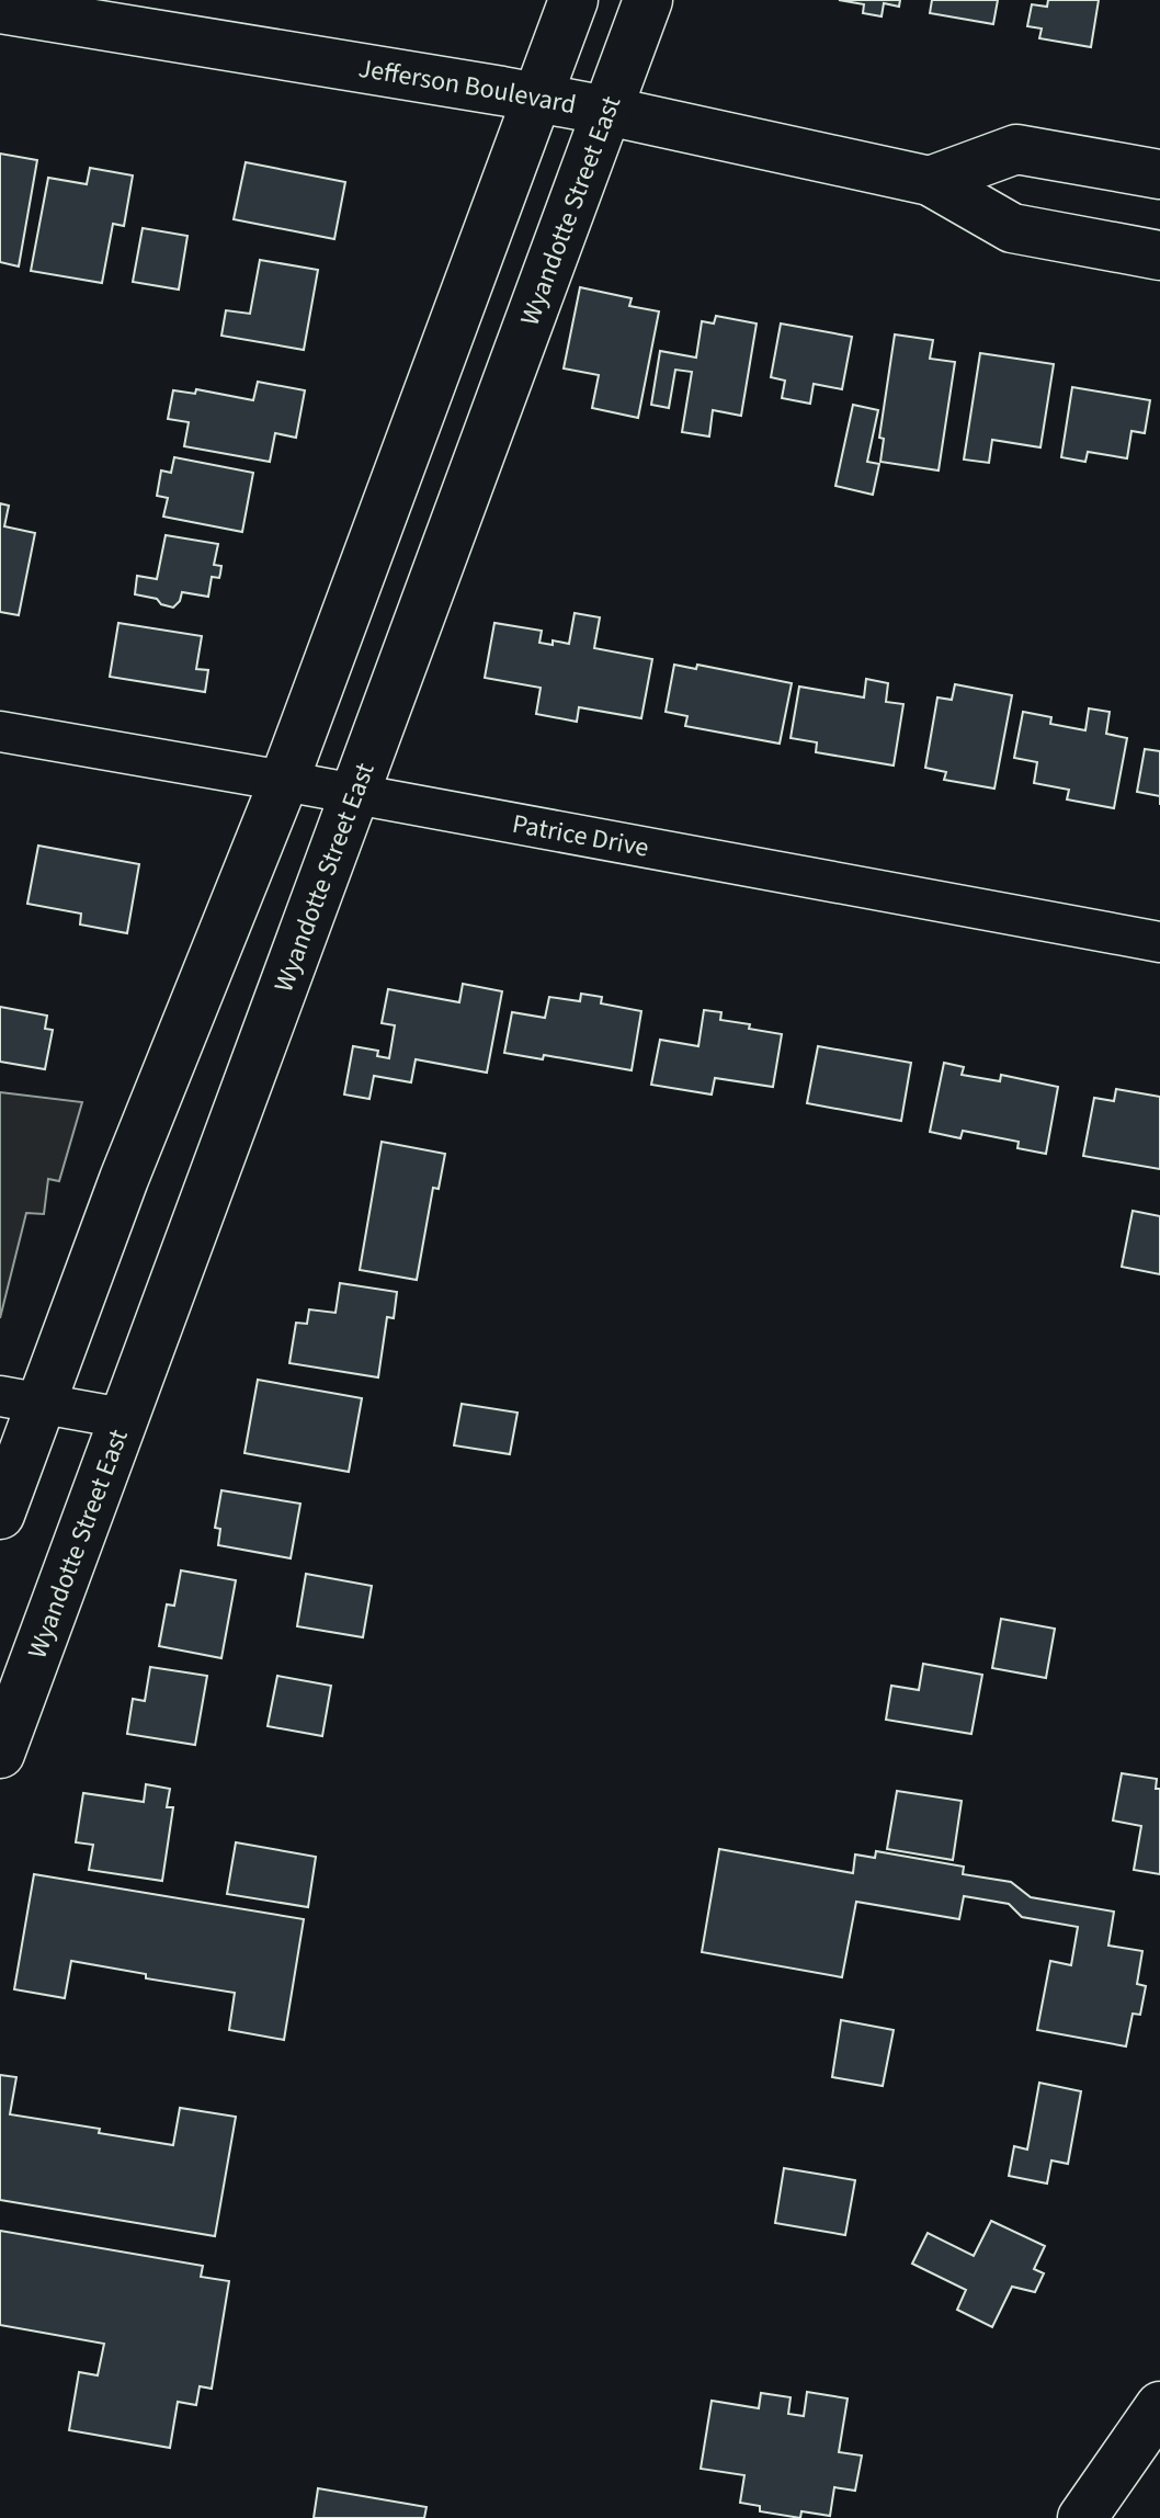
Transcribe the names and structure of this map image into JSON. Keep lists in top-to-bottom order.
{
  "streets": {
    "main road": ["Jefferson Boulevard", "Wyandotte Street East"],
    "street": ["Patrice Drive"]
  },
  "crossings": [
    ["Jefferson Boulevard", "Wyandotte Street East"],
    ["Wyandotte Street East", "Patrice Drive"]
  ]
}
